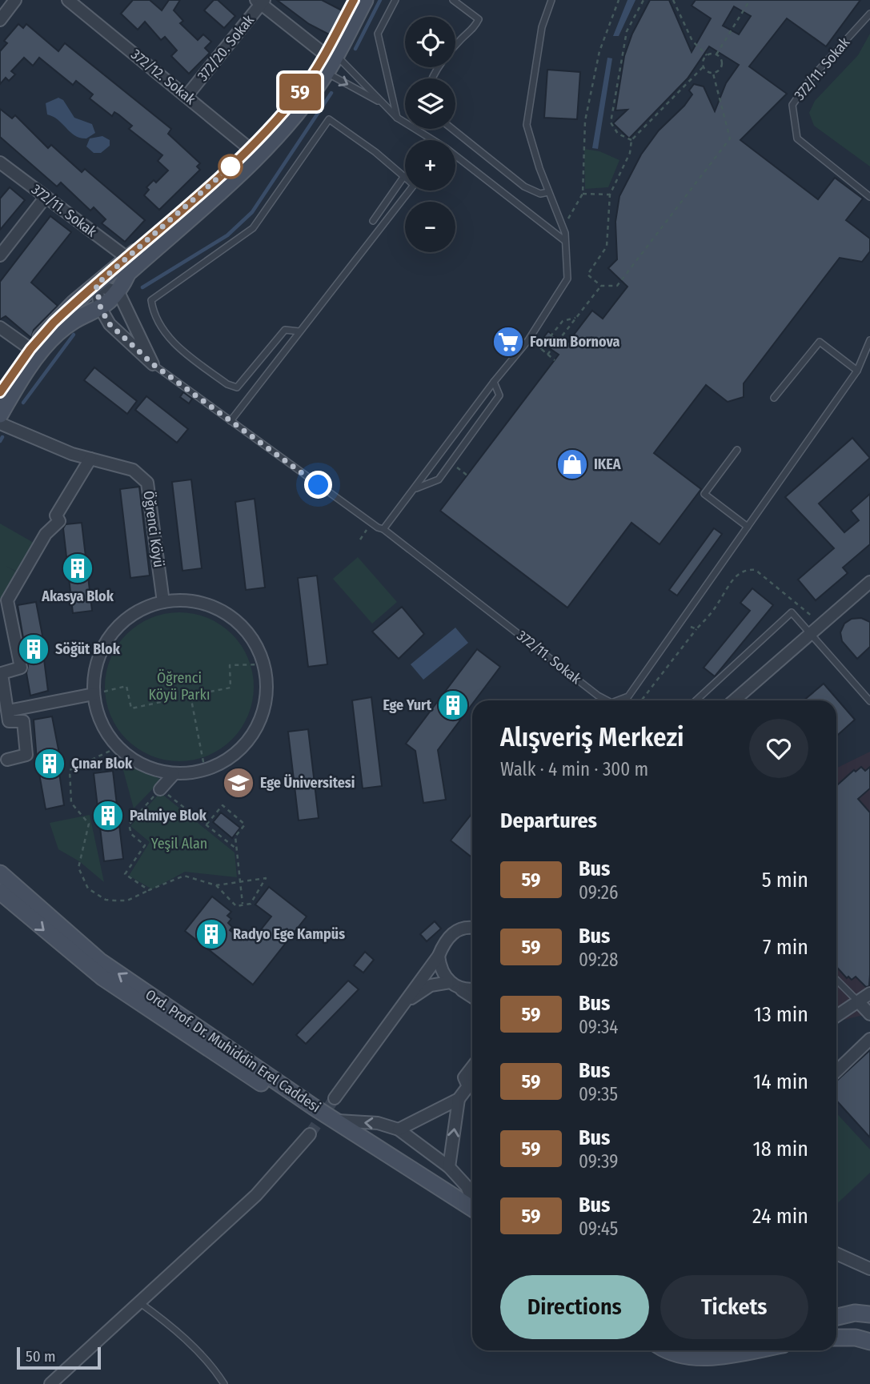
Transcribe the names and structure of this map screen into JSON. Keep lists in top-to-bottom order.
{
  "streets": {
    "main road": ["Ord. Prof. Dr. Muhiddin Erel Caddesi"],
    "street": [
      "372/20. Sokak",
      "372/11. Sokak",
      "372/12. Sokak",
      "Öğrenci Köyü"
    ]
  },
  "crossings": [
    ["372/20. Sokak", "372/12. Sokak"]
  ],
  "parks": ["Öğrenci Köyü Parkı", "Yeşil Alan"],
  "places": {
    "supermarket": ["Forum Bornova"],
    "shop": ["IKEA"],
    "building": [
      "Akasya Blok",
      "Söğüt Blok",
      "Ege Yurt",
      "Çınar Blok",
      "Palmiye Blok",
      "Radyo Ege Kampüs"
    ],
    "school or university": ["Ege Üniversitesi"]
  },
  "lines": ["bus line 59"],
  "scale_bar": "50 m",
  "page": {
    "on_map": "59",
    "map_buttons": ["+", "−"],
    "heading": [
      ["Alışveriş Merkezi", "Walk · 4 min · 300 m"],
      "Departures"
    ],
    "list": [
      {
        "mark": "59",
        "name": "Bus",
        "note": "09:26",
        "value": "5 min"
      },
      {
        "mark": "59",
        "name": "Bus",
        "note": "09:28",
        "value": "7 min"
      },
      {
        "mark": "59",
        "name": "Bus",
        "note": "09:34",
        "value": "13 min"
      },
      {
        "mark": "59",
        "name": "Bus",
        "note": "09:35",
        "value": "14 min"
      },
      {
        "mark": "59",
        "name": "Bus",
        "note": "09:39",
        "value": "18 min"
      },
      {
        "mark": "59",
        "name": "Bus",
        "note": "09:45",
        "value": "24 min"
      }
    ],
    "buttons": ["Directions", "Tickets"],
    "scale": "50 m"
  }
}
